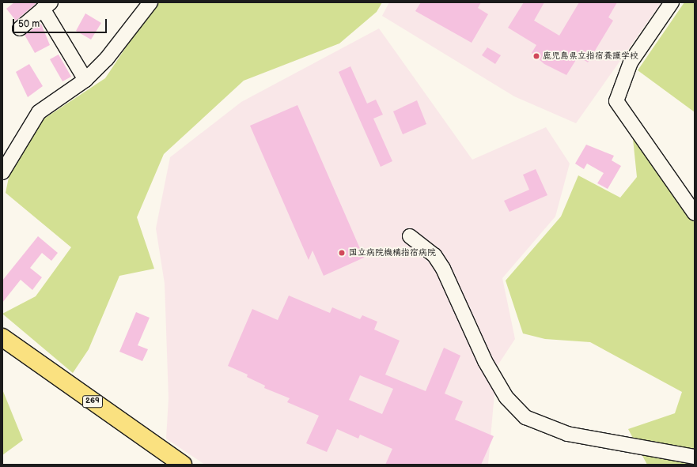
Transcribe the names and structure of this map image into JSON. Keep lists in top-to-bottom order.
{
  "streets": {
    "highway": ["269"]
  },
  "places": ["鹿児島県立指宿養護学校", "国立病院機構指宿病院"],
  "scale_bar": "50 m"
}
